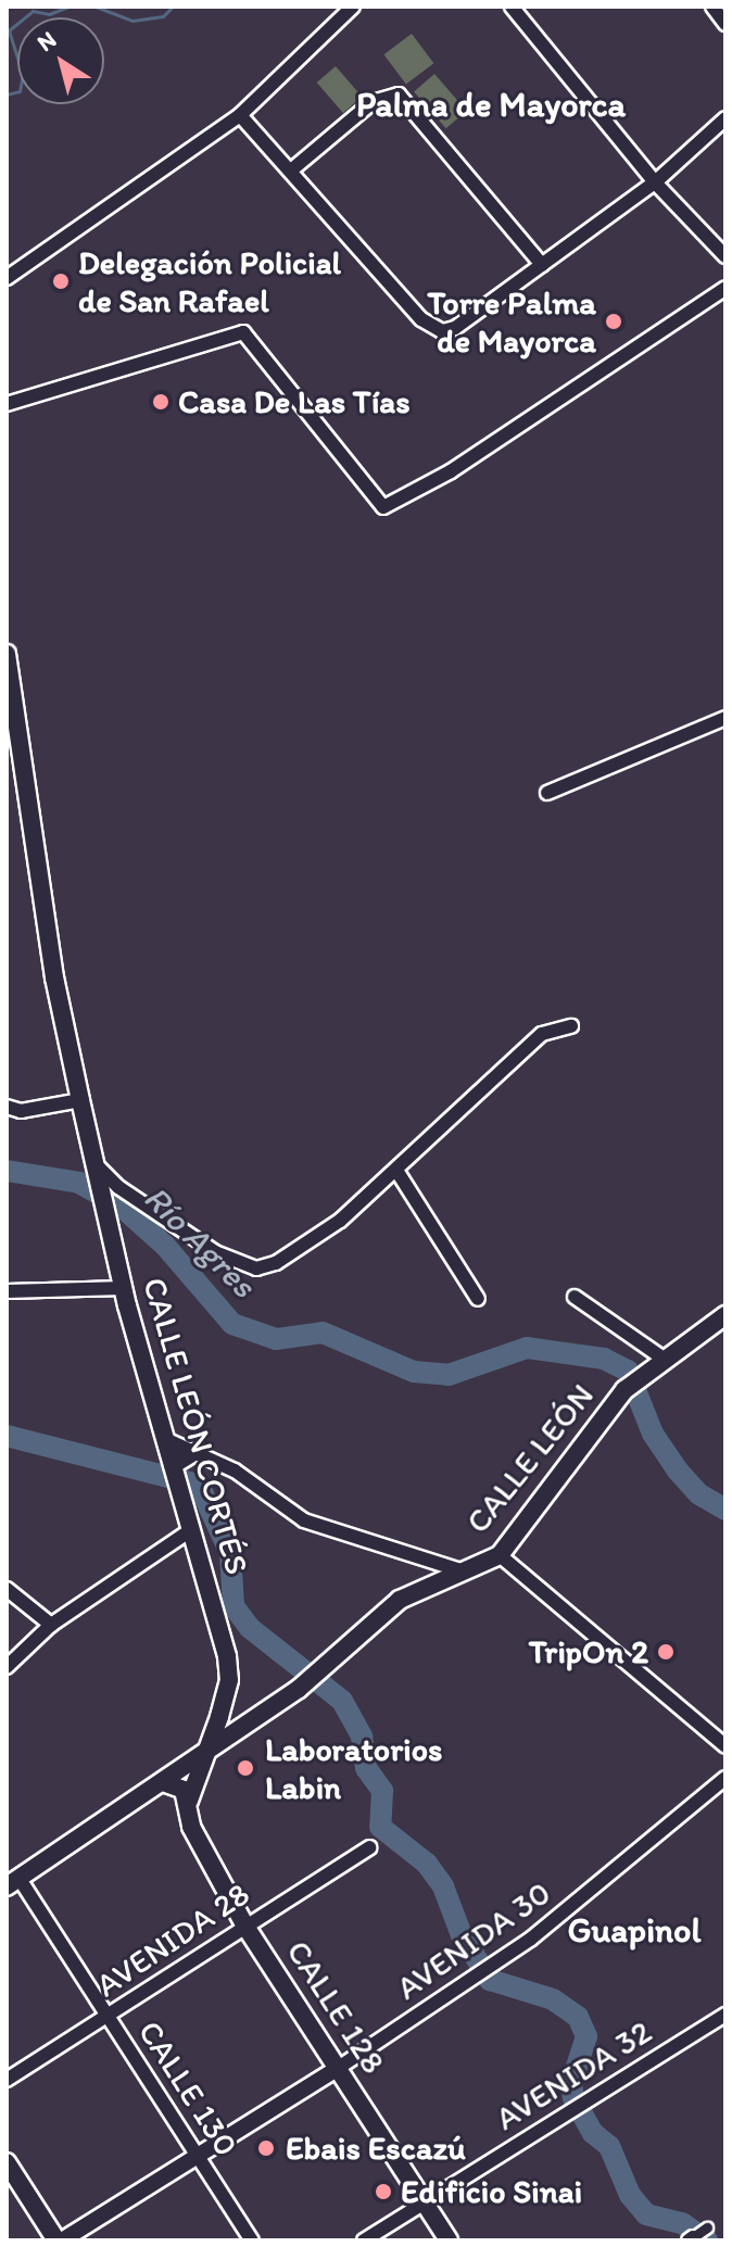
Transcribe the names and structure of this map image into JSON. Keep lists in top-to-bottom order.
{
  "streets": {
    "main road": ["CALLE LEÓN CORTÉS", "CALLE LEÓN", "CALLE 128"],
    "street": [
      "AVENIDA 28",
      "AVENIDA 30",
      "AVENIDA 32",
      "CALLE 130"
    ]
  },
  "crossings": [
    ["CALLE LEÓN CORTÉS", "CALLE LEÓN"],
    ["CALLE LEÓN CORTÉS", "CALLE 128"],
    ["CALLE LEÓN", "CALLE 130"],
    ["AVENIDA 28", "CALLE 128"],
    ["AVENIDA 28", "CALLE 130"],
    ["AVENIDA 30", "CALLE 128"],
    ["AVENIDA 30", "CALLE 130"],
    ["CALLE 128", "AVENIDA 32"]
  ],
  "districts": ["Palma de Mayorca", "Guapinol"],
  "water": ["Río Agres"],
  "places": [
    "Delegación Policial de San Rafael",
    "Torre Palma de Mayorca",
    "Casa De Las Tías",
    "TripOn 2",
    "Laboratorios Labin",
    "Ebais Escazú",
    "Edificio Sinai"
  ],
  "north": "top left"
}
